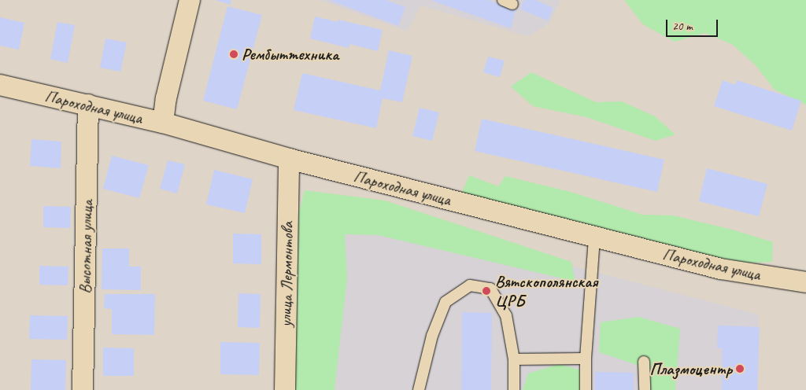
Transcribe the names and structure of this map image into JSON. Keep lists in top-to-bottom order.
{
  "streets": {
    "street": ["Пароходная улица", "Высотная улица", "улица Лермонтова"]
  },
  "crossings": [
    ["Пароходная улица", "Высотная улица"],
    ["Пароходная улица", "улица Лермонтова"]
  ],
  "places": ["Рембыттехника", "Вятскополянская ЦРБ", "Плазмоцентр"],
  "scale_bar": "20 m"
}
